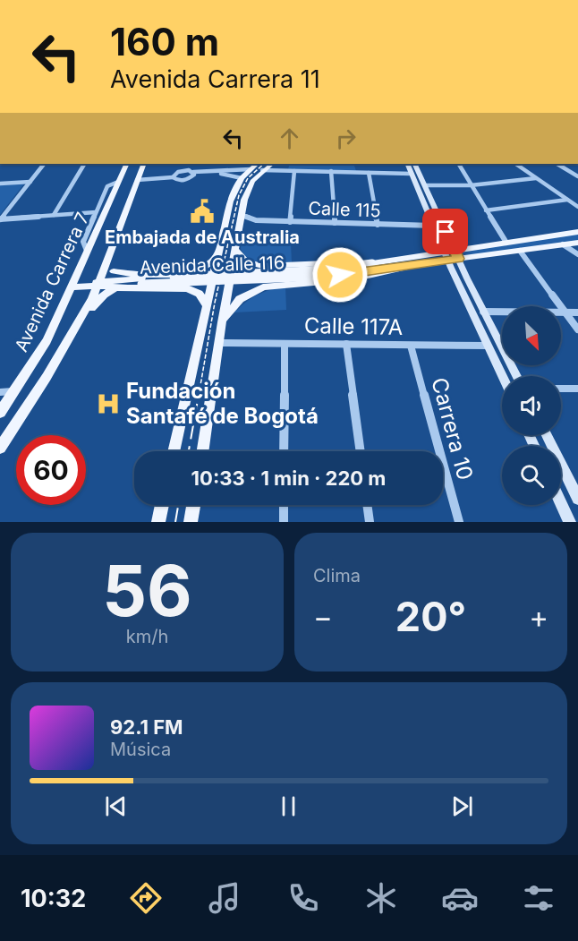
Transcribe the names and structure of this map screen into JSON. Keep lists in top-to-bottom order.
{
  "streets": {
    "main road": ["Avenida Calle 116", "Avenida Carrera 7"],
    "street": ["Calle 115", "Calle 117A", "Carrera 10"]
  },
  "crossings": [
    ["Avenida Calle 116", "Avenida Carrera 7"],
    ["Calle 117A", "Carrera 10"]
  ],
  "places": {
    "public building": ["Embajada de Australia"],
    "hospital": ["Fundación Santafé de Bogotá"]
  },
  "north": "bottom right",
  "page": {
    "turn": ["160 m", "Avenida Carrera 11"],
    "limit": "60",
    "trip": "10:33 · 1 min · 220 m",
    "tile": [
      ["56", "km/h"],
      "Clima"
    ],
    "heat": ["−", "20°", "+"],
    "song": ["92.1 FM", "Música"],
    "tabs": "10:32"
  }
}
